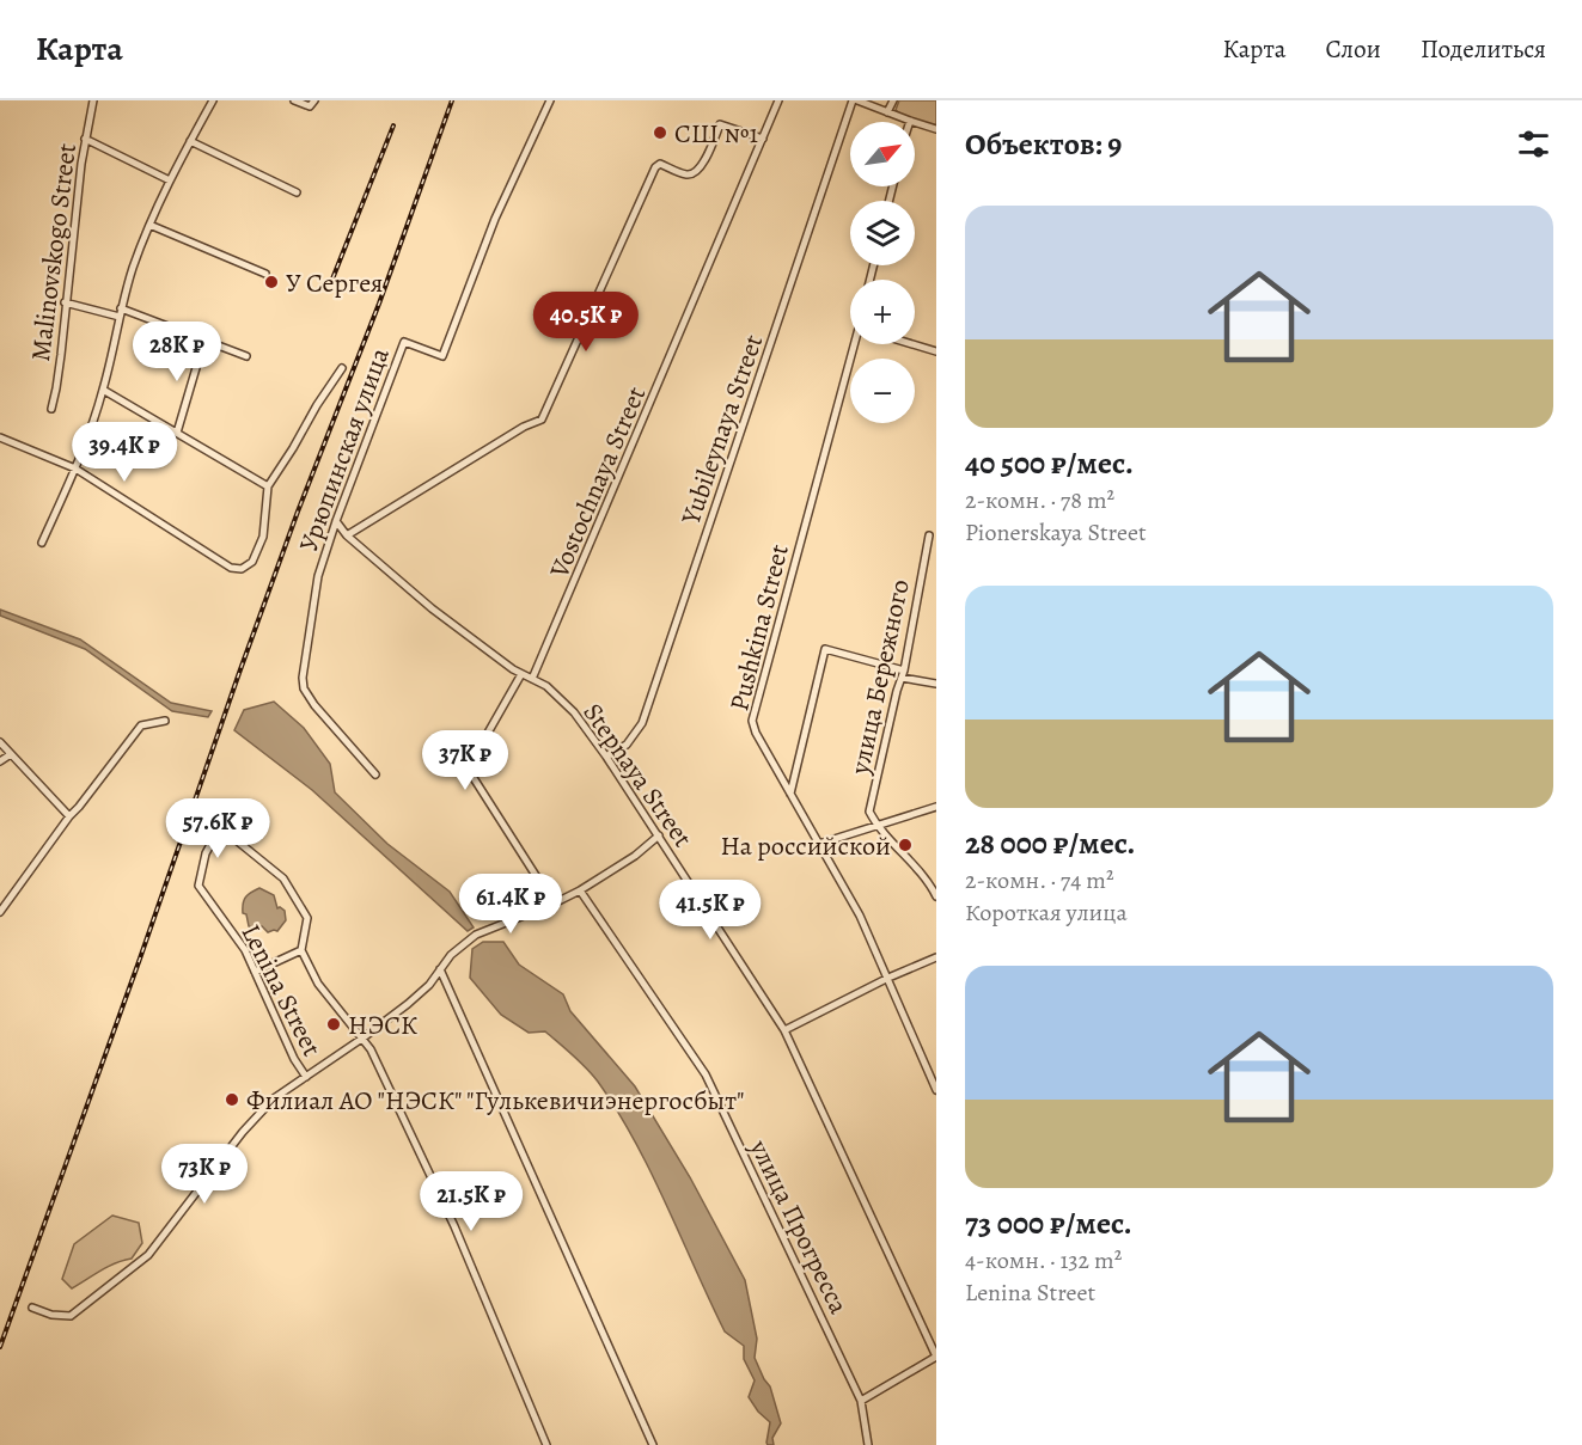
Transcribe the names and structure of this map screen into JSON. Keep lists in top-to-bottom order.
{
  "streets": {
    "street": [
      "Malinovskogo Street",
      "Yubileynaya Street",
      "Урюпинская улица",
      "Vostochnaya Street",
      "Pushkina Street",
      "улица Бережного",
      "Stepnaya Street",
      "Lenina Street",
      "улица Прогресса"
    ]
  },
  "crossings": [
    ["Yubileynaya Street", "Stepnaya Street"],
    ["Урюпинская улица", "Stepnaya Street"],
    ["Vostochnaya Street", "Stepnaya Street"],
    ["Stepnaya Street", "Lenina Street"],
    ["Lenina Street", "улица Прогресса"]
  ],
  "places": [
    "СШ №1",
    "У Сергея",
    "На российской",
    "НЭСК",
    "Филиал АО \"НЭСК\" \"Гулькевичиэнергосбыт\""
  ],
  "north": "top right",
  "page": {
    "header": "Карта",
    "nav": ["Карта", "Слои", "Поделиться"],
    "heading": "Объектов: 9",
    "map_buttons": ["+", "−"],
    "list": [
      {
        "name": "40 500 ₽/мес.",
        "note": "2-комн. · 78 m² · Pionerskaya Street"
      },
      {
        "name": "28 000 ₽/мес.",
        "note": "2-комн. · 74 m² · Короткая улица"
      },
      {
        "name": "73 000 ₽/мес.",
        "note": "4-комн. · 132 m² · Lenina Street"
      }
    ],
    "price": [
      "40.5K ₽",
      "28K ₽",
      "39.4K ₽",
      "37K ₽",
      "57.6K ₽",
      "61.4K ₽",
      "41.5K ₽",
      "73K ₽",
      "21.5K ₽"
    ]
  }
}
